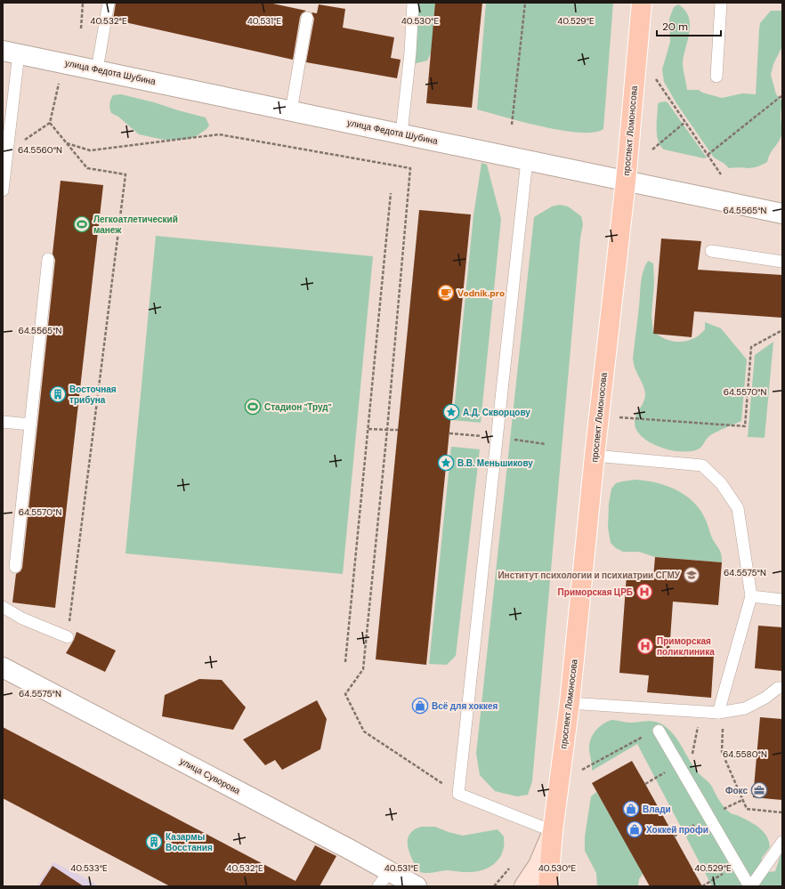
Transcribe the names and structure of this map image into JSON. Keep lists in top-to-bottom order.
{
  "streets": {
    "main road": ["проспект Ломоносова"],
    "street": ["улица Федота Шубина", "улица Суворова"]
  },
  "crossings": [
    ["улица Федота Шубина", "проспект Ломоносова"]
  ],
  "places": {
    "sports": ["Легкоатлетический манеж", "Стадион \"Труд\""],
    "cafe": ["Vodnik.pro"],
    "building": ["Восточная трибуна", "Казармы Восстания"],
    "place": ["А.Д. Скворцову", "В.В. Меньшикову"],
    "school or university": ["Институт психологии и психиатрии СГМУ"],
    "hospital": ["Приморская ЦРБ", "Приморская поликлиника"],
    "shop": ["Всё для хоккея", "Влади", "Хоккей профи"],
    "office": ["Фокс"]
  },
  "scale_bar": "20 m",
  "coordinates": [
    "40.529°E",
    "40.532°E",
    "40.531°E",
    "40.530°E",
    "64.5560°N",
    "64.5565°N",
    "64.5570°N",
    "64.5575°N",
    "64.5580°N",
    "40.533°E"
  ]
}
